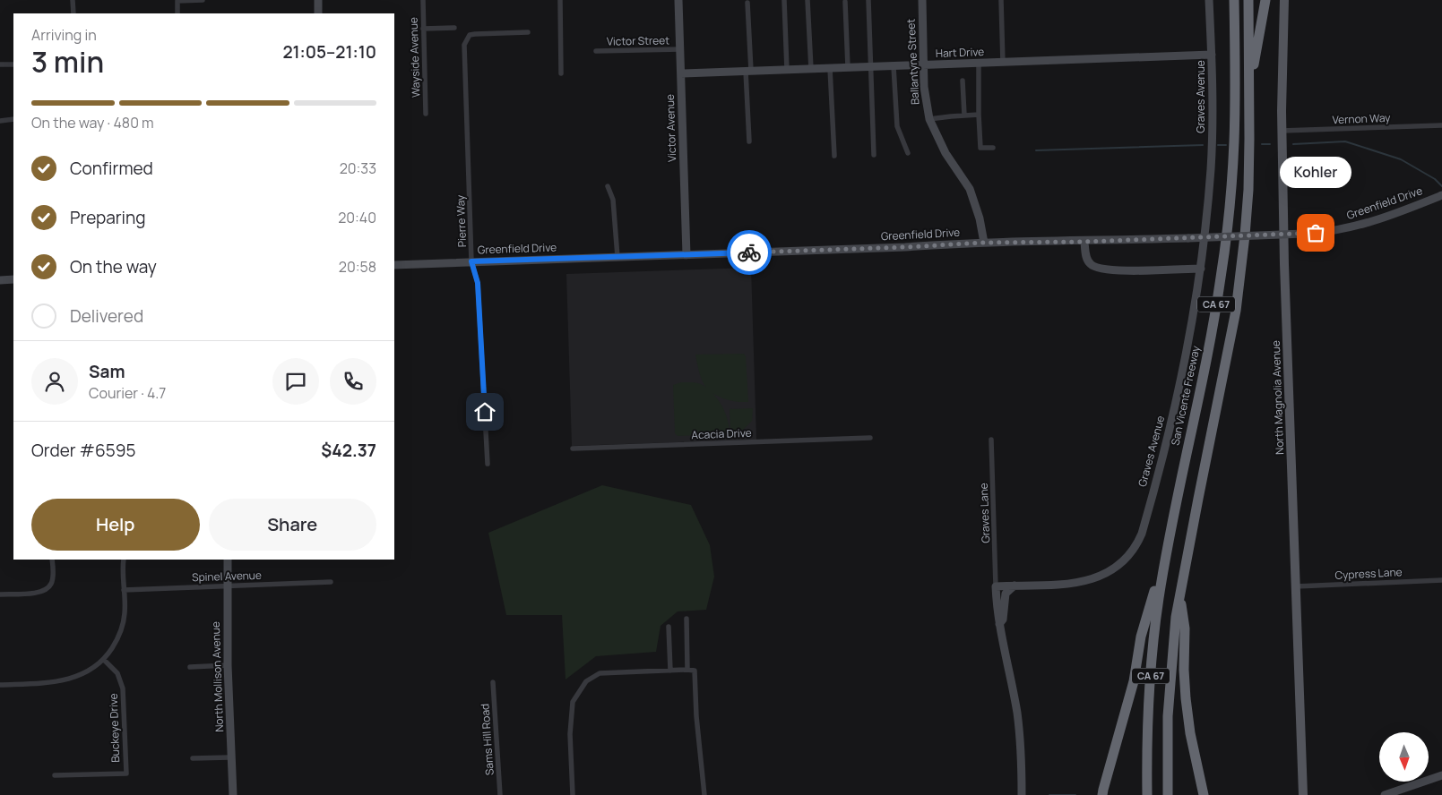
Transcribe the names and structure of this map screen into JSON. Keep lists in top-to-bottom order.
{
  "streets": {
    "highway": ["CA 67", "San Vicente Freeway"],
    "main road": [
      "Hart Drive",
      "Ballantyne Street",
      "Graves Avenue",
      "Victor Avenue",
      "Greenfield Drive",
      "North Magnolia Avenue",
      "North Mollison Avenue"
    ],
    "street": [
      "Victor Street",
      "Wayside Avenue",
      "Vernon Way",
      "Pierre Way",
      "Acacia Drive",
      "Graves Lane",
      "Cypress Lane",
      "Spinel Avenue",
      "Buckeye Drive",
      "Sams Hill Road"
    ]
  },
  "crossings": [
    ["Victor Street", "Victor Avenue"],
    ["Hart Drive", "Ballantyne Street"],
    ["Hart Drive", "Graves Avenue"],
    ["Hart Drive", "Victor Avenue"],
    ["Ballantyne Street", "Greenfield Drive"],
    ["Graves Avenue", "Graves Lane"],
    ["Vernon Way", "North Magnolia Avenue"],
    ["Victor Avenue", "Greenfield Drive"],
    ["Greenfield Drive", "Pierre Way"],
    ["North Magnolia Avenue", "Cypress Lane"],
    ["Spinel Avenue", "North Mollison Avenue"]
  ],
  "places": ["Kohler"],
  "north": "bottom",
  "page": {
    "heading": ["3 min", "Arriving in", "21:05–21:10"],
    "panel": [
      "Sam",
      "Courier · 4.7",
      "Order #6595",
      "$42.37"
    ],
    "bar": "On the way · 480 m",
    "list": [
      ["Confirmed", "20:33"],
      ["Preparing", "20:40"],
      ["On the way", "20:58"],
      "Delivered"
    ],
    "bubble": "Kohler",
    "buttons": ["Help", "Share"]
  }
}
